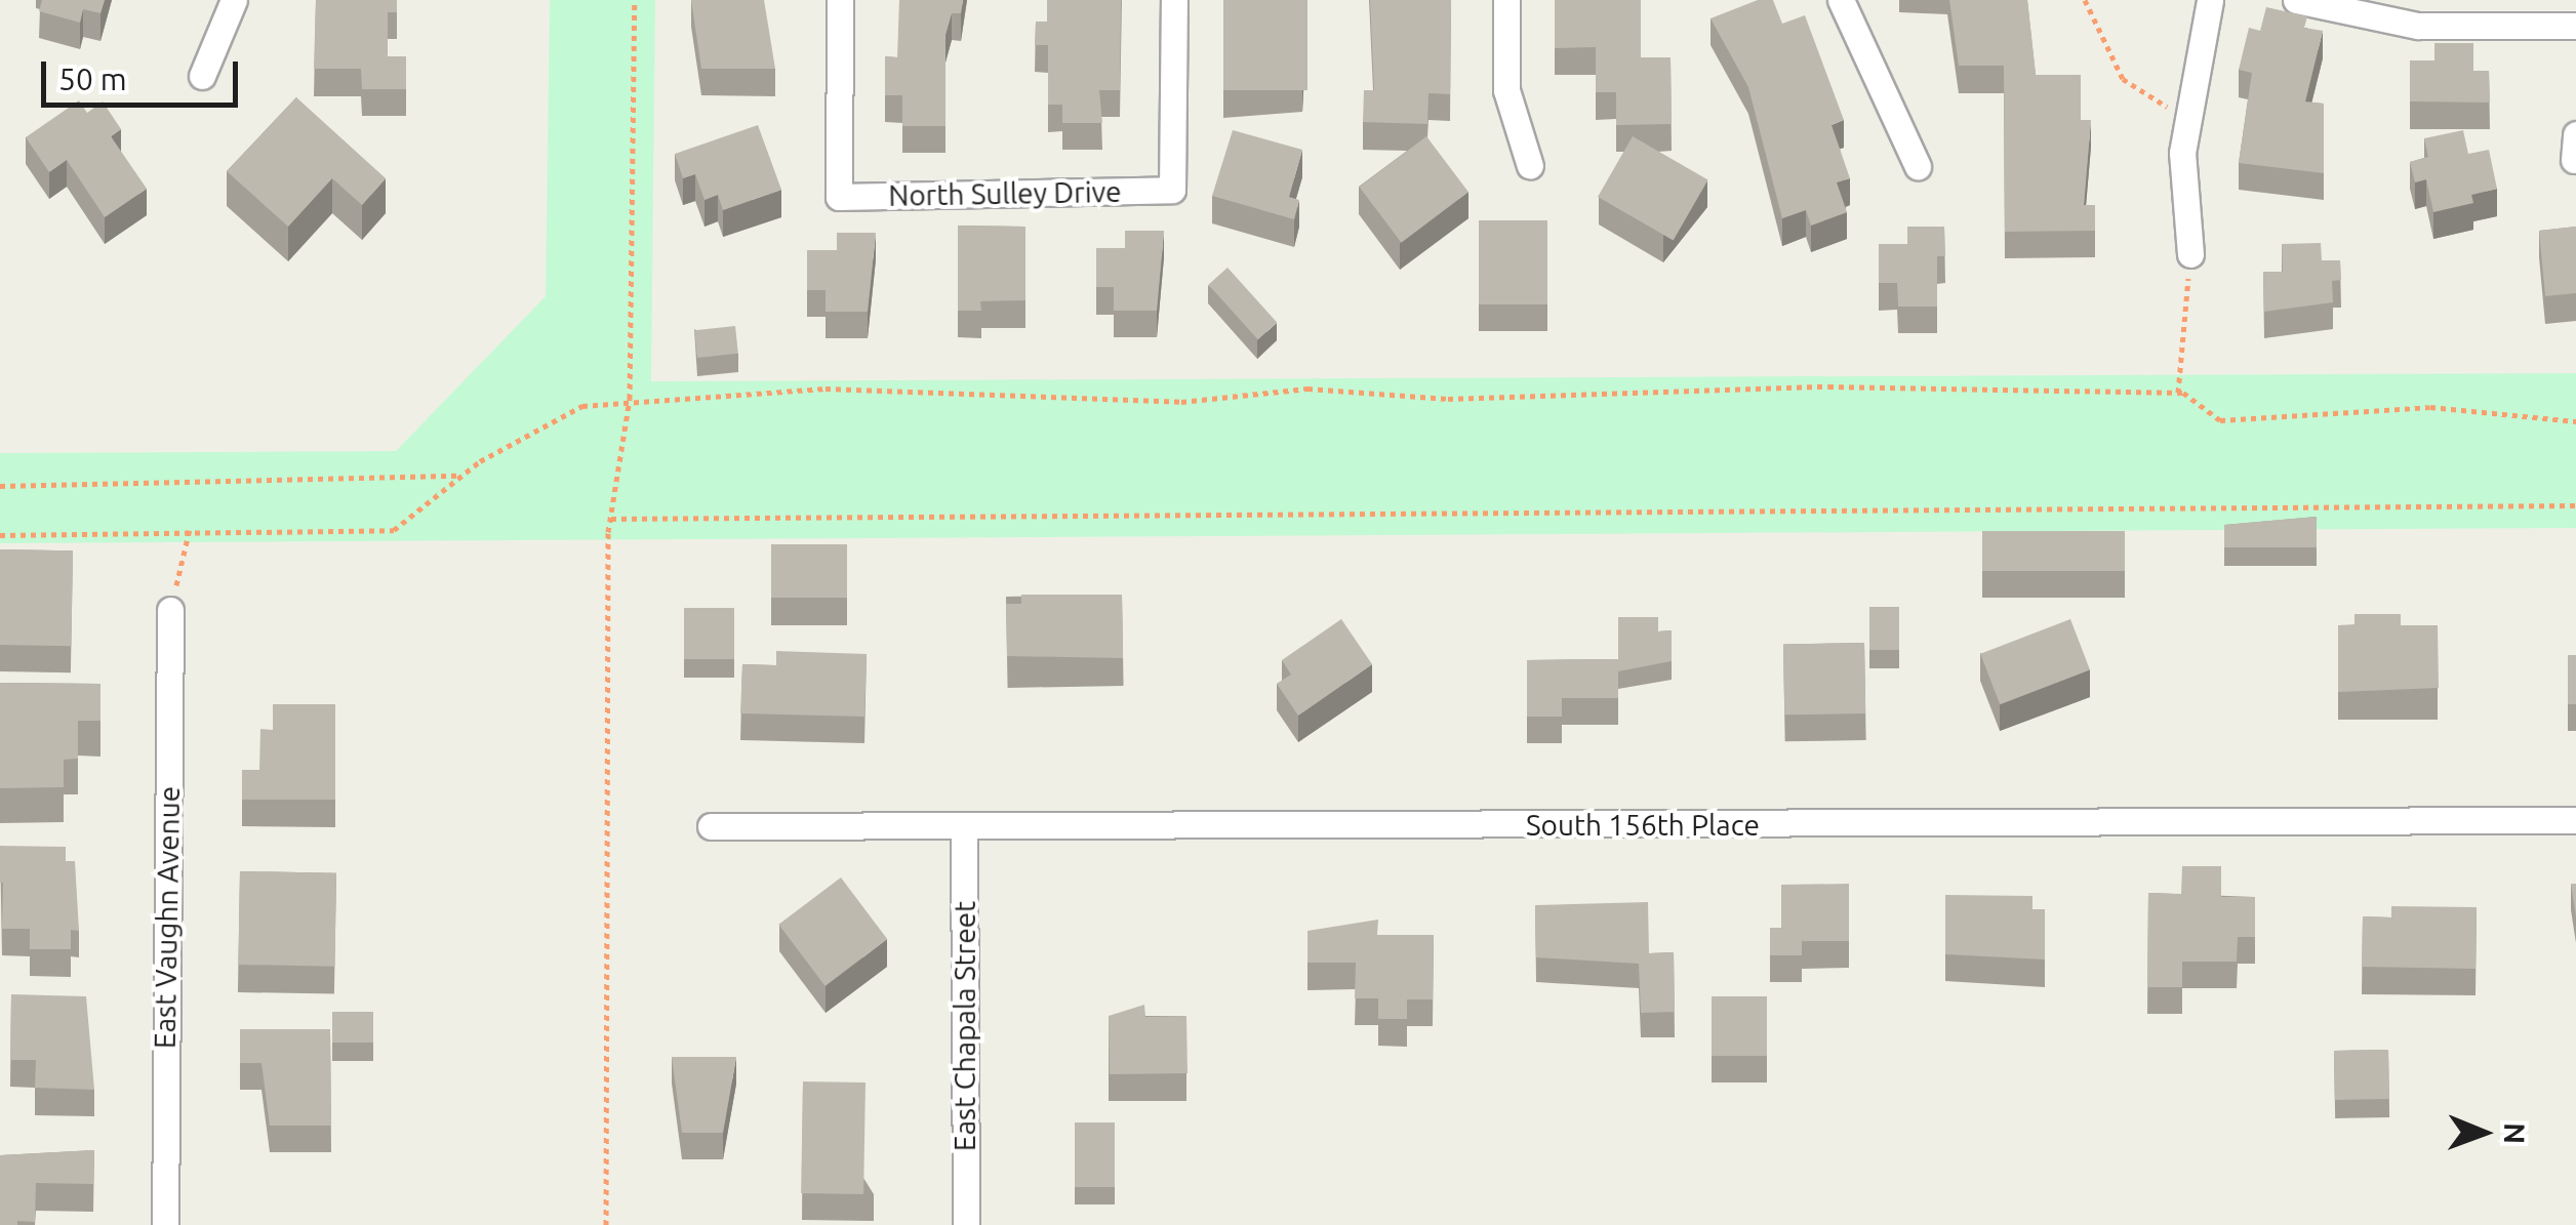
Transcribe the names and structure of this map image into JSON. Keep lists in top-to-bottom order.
{
  "streets": {
    "street": [
      "North Sulley Drive",
      "South 156th Place",
      "East Vaughn Avenue",
      "East Chapala Street"
    ]
  },
  "crossings": [
    ["South 156th Place", "East Chapala Street"]
  ],
  "scale_bar": "50 m",
  "north": "right"
}
